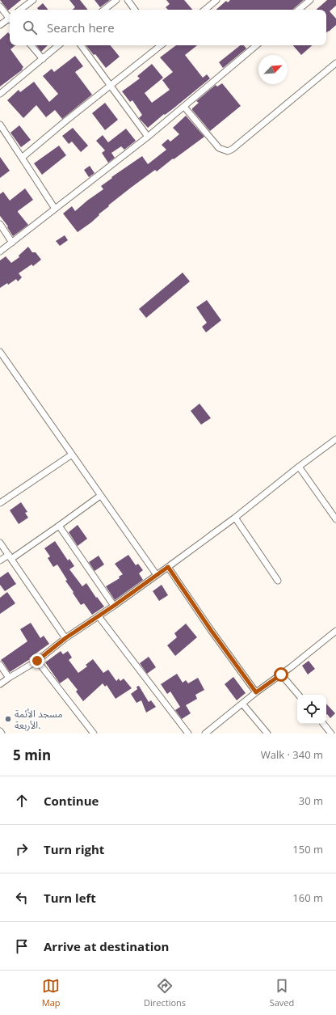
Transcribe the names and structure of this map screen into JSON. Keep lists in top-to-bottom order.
{
  "places": ["مسجد الأئمة الأربعة."],
  "north": "top right",
  "page": {
    "search": "Search here",
    "heading": ["5 min", "Walk · 340 m"],
    "list": [
      ["Continue", "30 m"],
      ["Turn right", "150 m"],
      ["Turn left", "160 m"],
      "Arrive at destination"
    ],
    "nav": ["Map", "Directions", "Saved"]
  }
}
